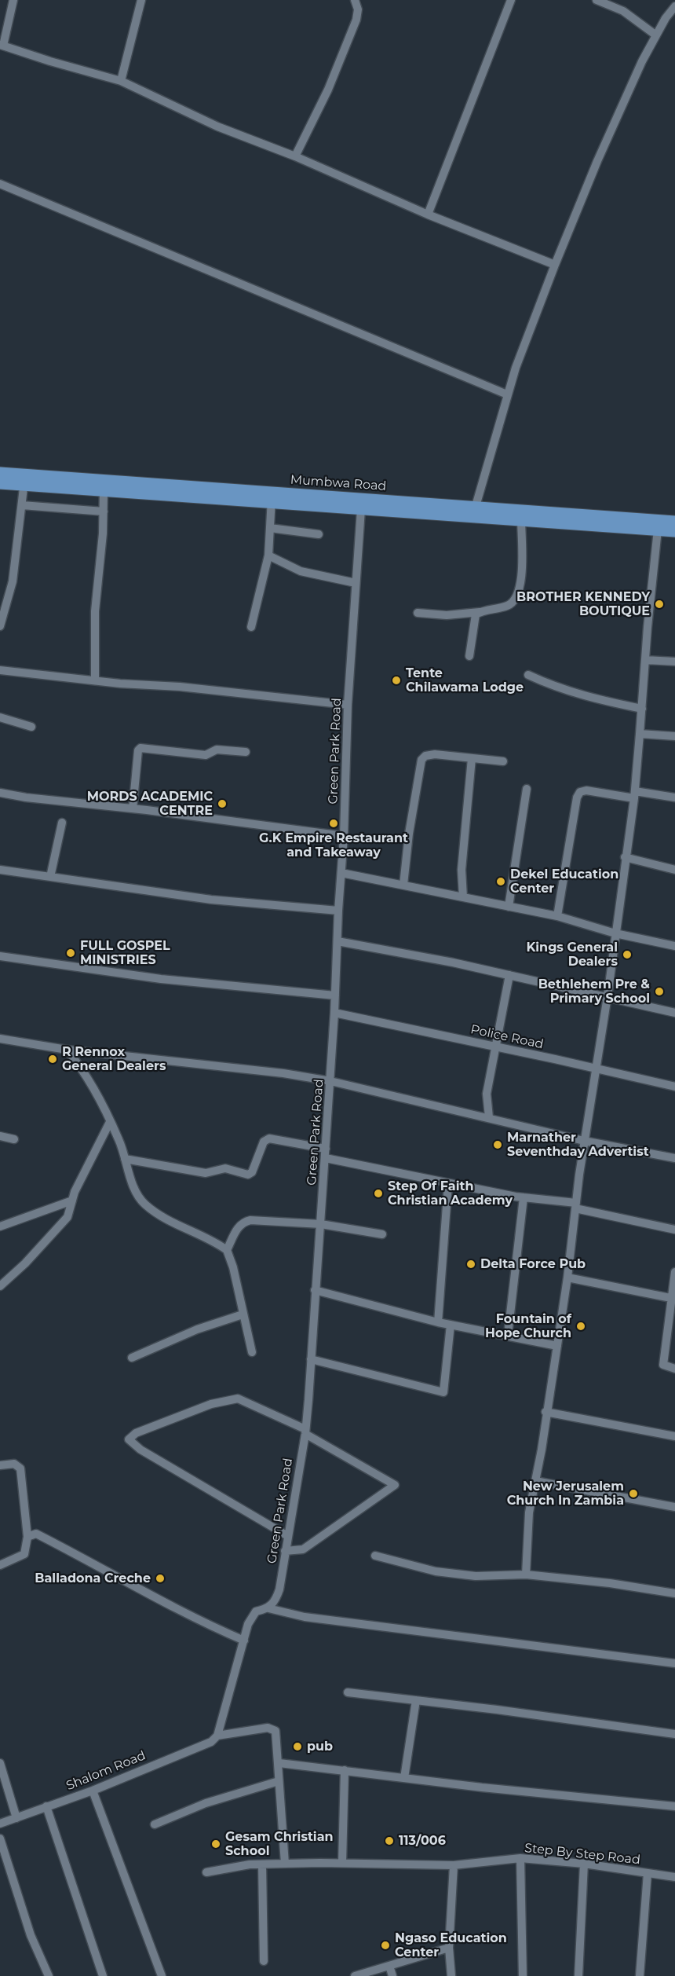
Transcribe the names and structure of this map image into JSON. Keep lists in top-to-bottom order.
{
  "streets": {
    "main road": ["Mumbwa Road"],
    "street": [
      "Green Park Road",
      "Police Road",
      "Shalom Road",
      "Step By Step Road"
    ]
  },
  "crossings": [
    ["Mumbwa Road", "Green Park Road"],
    ["Green Park Road", "Police Road"],
    ["Green Park Road", "Shalom Road"]
  ],
  "places": [
    "BROTHER KENNEDY BOUTIQUE",
    "Tente Chilawama Lodge",
    "MORDS ACADEMIC CENTRE",
    "G.K Empire Restaurant and Takeaway",
    "Dekel Education Center",
    "FULL GOSPEL MINISTRIES",
    "Kings General Dealers",
    "Bethlehem Pre & Primary School",
    "R Rennox General Dealers",
    "Marnather Seventhday Advertist",
    "Step Of Faith Christian Academy",
    "Delta Force Pub",
    "Fountain of Hope Church",
    "New Jerusalem Church In Zambia",
    "Balladona Creche",
    "pub",
    "113/006",
    "Gesam Christian School",
    "Ngaso Education Center"
  ]
}
